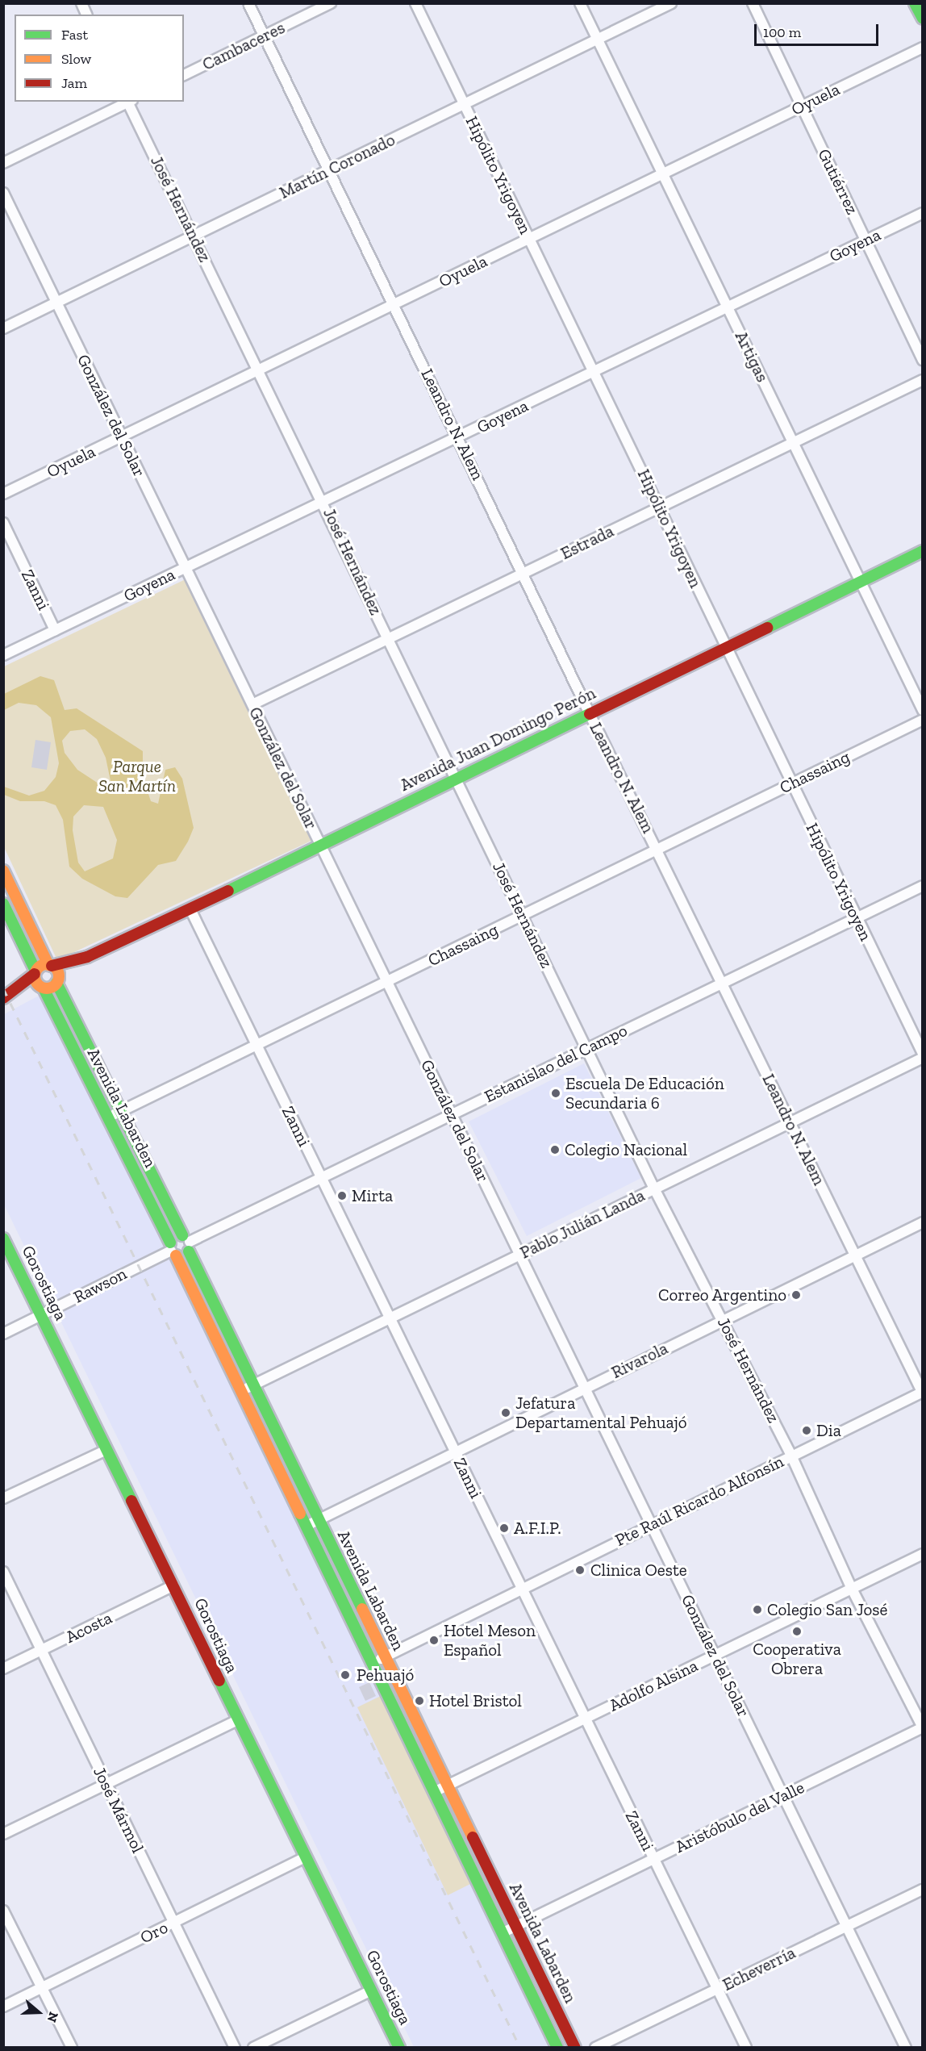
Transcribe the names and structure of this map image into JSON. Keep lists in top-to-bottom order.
{
  "streets": {
    "main road": ["Avenida Juan Domingo Perón", "Avenida Labarden", "Gorostiaga"],
    "street": [
      "Cambaceres",
      "Oyuela",
      "Martín Coronado",
      "Hipólito Yrigoyen",
      "Gutiérrez",
      "José Hernández",
      "Goyena",
      "Artigas",
      "González del Solar",
      "Leandro N. Alem",
      "Estrada",
      "Zanni",
      "Chassaing",
      "Estanislao del Campo",
      "Pablo Julián Landa",
      "Rawson",
      "Rivarola",
      "Pte Raúl Ricardo Alfonsín",
      "Acosta",
      "Adolfo Alsina",
      "José Mármol",
      "Aristóbulo del Valle",
      "Oro",
      "Echeverría"
    ]
  },
  "crossings": [
    ["Cambaceres", "Leandro N. Alem"],
    ["Oyuela", "Hipólito Yrigoyen"],
    ["Oyuela", "Gutiérrez"],
    ["Oyuela", "José Hernández"],
    ["Oyuela", "Artigas"],
    ["Oyuela", "González del Solar"],
    ["Oyuela", "Leandro N. Alem"],
    ["Martín Coronado", "Hipólito Yrigoyen"],
    ["Martín Coronado", "José Hernández"],
    ["Martín Coronado", "Artigas"],
    ["Martín Coronado", "González del Solar"],
    ["Martín Coronado", "Leandro N. Alem"],
    ["Hipólito Yrigoyen", "Goyena"],
    ["Hipólito Yrigoyen", "Estrada"],
    ["Hipólito Yrigoyen", "Avenida Juan Domingo Perón"],
    ["Hipólito Yrigoyen", "Chassaing"],
    ["Hipólito Yrigoyen", "Estanislao del Campo"],
    ["Gutiérrez", "Goyena"],
    ["José Hernández", "Goyena"],
    ["José Hernández", "Estrada"],
    ["José Hernández", "Avenida Juan Domingo Perón"],
    ["José Hernández", "Chassaing"],
    ["José Hernández", "Estanislao del Campo"],
    ["José Hernández", "Pablo Julián Landa"],
    ["José Hernández", "Rivarola"],
    ["José Hernández", "Pte Raúl Ricardo Alfonsín"],
    ["José Hernández", "Adolfo Alsina"],
    ["José Hernández", "Aristóbulo del Valle"],
    ["Goyena", "Artigas"],
    ["Goyena", "González del Solar"],
    ["Goyena", "Leandro N. Alem"],
    ["Goyena", "Zanni"],
    ["Artigas", "Estrada"],
    ["Artigas", "Avenida Juan Domingo Perón"],
    ["González del Solar", "Estrada"],
    ["González del Solar", "Avenida Juan Domingo Perón"],
    ["González del Solar", "Chassaing"],
    ["González del Solar", "Estanislao del Campo"],
    ["González del Solar", "Pablo Julián Landa"],
    ["González del Solar", "Rivarola"],
    ["González del Solar", "Pte Raúl Ricardo Alfonsín"],
    ["González del Solar", "Adolfo Alsina"],
    ["González del Solar", "Aristóbulo del Valle"],
    ["González del Solar", "Echeverría"],
    ["Leandro N. Alem", "Estrada"],
    ["Leandro N. Alem", "Avenida Juan Domingo Perón"],
    ["Leandro N. Alem", "Chassaing"],
    ["Leandro N. Alem", "Estanislao del Campo"],
    ["Leandro N. Alem", "Pablo Julián Landa"],
    ["Leandro N. Alem", "Rivarola"],
    ["Leandro N. Alem", "Pte Raúl Ricardo Alfonsín"],
    ["Zanni", "Avenida Juan Domingo Perón"],
    ["Zanni", "Chassaing"],
    ["Zanni", "Estanislao del Campo"],
    ["Zanni", "Pablo Julián Landa"],
    ["Zanni", "Rivarola"],
    ["Zanni", "Pte Raúl Ricardo Alfonsín"],
    ["Zanni", "Adolfo Alsina"],
    ["Zanni", "Aristóbulo del Valle"],
    ["Zanni", "Echeverría"],
    ["Avenida Juan Domingo Perón", "Avenida Labarden"],
    ["Chassaing", "Avenida Labarden"],
    ["Estanislao del Campo", "Avenida Labarden"],
    ["Avenida Labarden", "Pablo Julián Landa"],
    ["Avenida Labarden", "Rawson"],
    ["Avenida Labarden", "Rivarola"],
    ["Avenida Labarden", "Pte Raúl Ricardo Alfonsín"],
    ["Avenida Labarden", "Adolfo Alsina"],
    ["Avenida Labarden", "Aristóbulo del Valle"],
    ["Gorostiaga", "Rawson"],
    ["Gorostiaga", "Acosta"],
    ["Gorostiaga", "Oro"],
    ["Acosta", "José Mármol"],
    ["José Mármol", "Oro"]
  ],
  "parks": ["Parque San Martín"],
  "places": [
    "Escuela De Educación Secundaria 6",
    "Colegio Nacional",
    "Mirta",
    "Correo Argentino",
    "Jefatura Departamental Pehuajó",
    "Dia",
    "A.F.I.P.",
    "Clinica Oeste",
    "Colegio San José",
    "Cooperativa Obrera",
    "Hotel Meson Español",
    "Pehuajó",
    "Hotel Bristol"
  ],
  "legend": ["Fast", "Slow", "Jam"],
  "scale_bar": "100 m",
  "north": "right"
}
